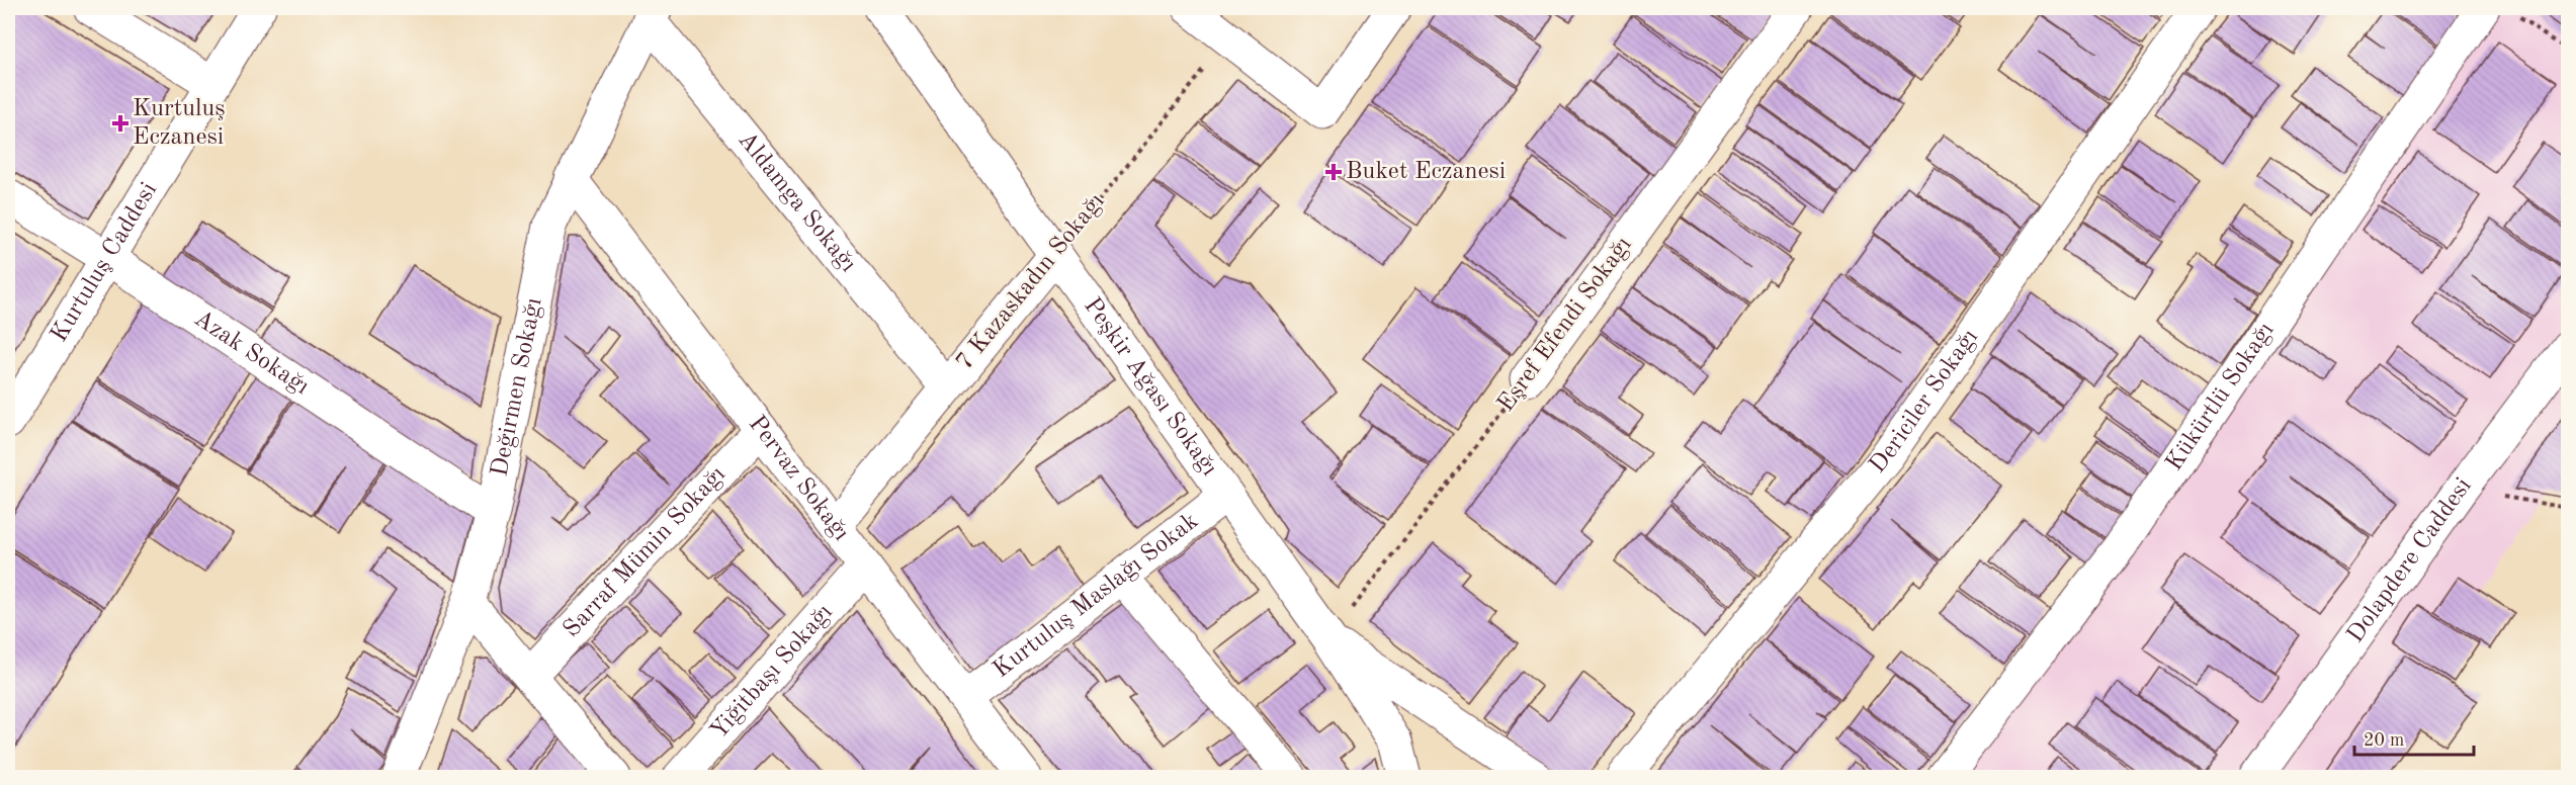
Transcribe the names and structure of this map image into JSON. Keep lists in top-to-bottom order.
{
  "streets": {
    "street": [
      "Aldamga Sokağı",
      "Kurtuluş Caddesi",
      "7 Kazaskadın Sokağı",
      "Eşref Efendi Sokağı",
      "Azak Sokağı",
      "Değirmen Sokağı",
      "Peşkir Ağası Sokağı",
      "Kükürtlü Sokağı",
      "Dericiler Sokağı",
      "Pervaz Sokağı",
      "Sarraf Mümin Sokağı",
      "Dolapdere Caddesi",
      "Kurtuluş Maslağı Sokak",
      "Yiğitbaşı Sokağı"
    ]
  },
  "crossings": [
    ["Aldamga Sokağı", "7 Kazaskadın Sokağı"],
    ["Aldamga Sokağı", "Değirmen Sokağı"],
    ["Kurtuluş Caddesi", "Azak Sokağı"],
    ["7 Kazaskadın Sokağı", "Peşkir Ağası Sokağı"],
    ["7 Kazaskadın Sokağı", "Pervaz Sokağı"],
    ["Eşref Efendi Sokağı", "Peşkir Ağası Sokağı"],
    ["Azak Sokağı", "Değirmen Sokağı"],
    ["Değirmen Sokağı", "Pervaz Sokağı"],
    ["Peşkir Ağası Sokağı", "Kurtuluş Maslağı Sokak"],
    ["Pervaz Sokağı", "Sarraf Mümin Sokağı"],
    ["Pervaz Sokağı", "Kurtuluş Maslağı Sokak"],
    ["Pervaz Sokağı", "Yiğitbaşı Sokağı"]
  ],
  "places": {
    "health": ["Kurtuluş Eczanesi", "Buket Eczanesi"]
  },
  "scale_bar": "20 m"
}
